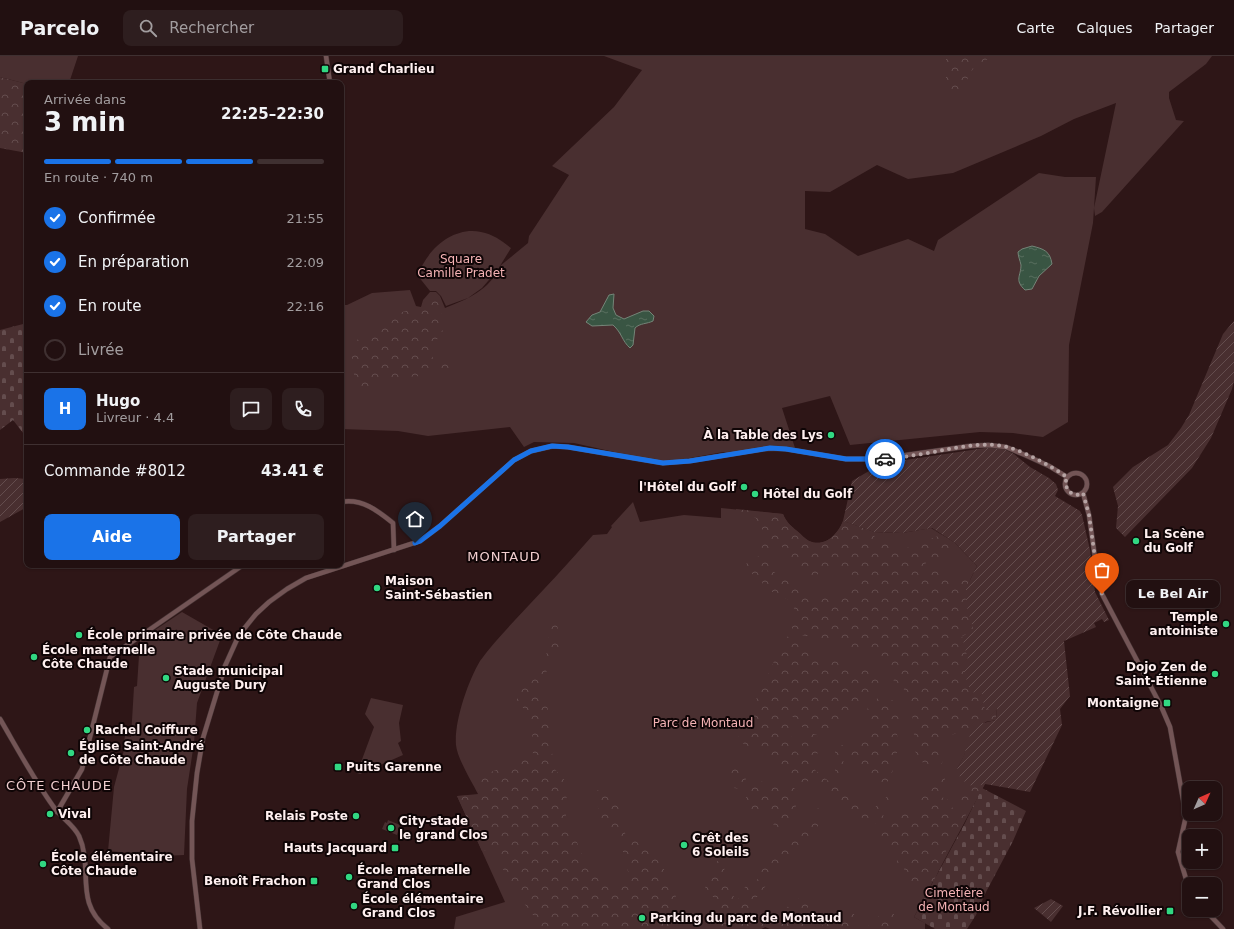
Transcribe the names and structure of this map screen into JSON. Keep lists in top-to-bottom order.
{
  "districts": ["MONTAUD", "CÔTE CHAUDE"],
  "parks": ["Square Camille Pradet", "Parc de Montaud", "Cimetière de Montaud"],
  "places": {
    "transit": [
      "Grand Charlieu",
      "Montaigne",
      "Puits Garenne",
      "Hauts Jacquard",
      "Benoît Frachon",
      "J.F. Révollier"
    ],
    "other": [
      "À la Table des Lys",
      "l'Hôtel du Golf",
      "Hôtel du Golf",
      "La Scène du Golf",
      "Maison Saint-Sébastien",
      "Le Bel Air",
      "Temple antoiniste",
      "École primaire privée de Côte Chaude",
      "École maternelle Côte Chaude",
      "Dojo Zen de Saint-Étienne",
      "Stade municipal Auguste Dury",
      "Rachel Coiffure",
      "Église Saint-André de Côte Chaude",
      "Vival",
      "Relais Poste",
      "City-stade le grand Clos",
      "Crêt des 6 Soleils",
      "École élémentaire Côte Chaude",
      "École maternelle Grand Clos",
      "École élémentaire Grand Clos",
      "Parking du parc de Montaud"
    ]
  },
  "north": "top right",
  "page": {
    "header": "Parcelo",
    "search": "Rechercher",
    "nav": ["Carte", "Calques", "Partager"],
    "heading": ["3 min", "Arrivée dans", "22:25–22:30"],
    "panel": [
      "Hugo",
      "Livreur · 4.4",
      "Commande #8012",
      "43.41 €"
    ],
    "bar": "En route · 740 m",
    "list": [
      ["Confirmée", "21:55"],
      ["En préparation", "22:09"],
      ["En route", "22:16"],
      "Livrée"
    ],
    "round": "H",
    "buttons": ["Aide", "Partager"],
    "bubble": "Le Bel Air",
    "map_buttons": ["+", "−"]
  }
}
